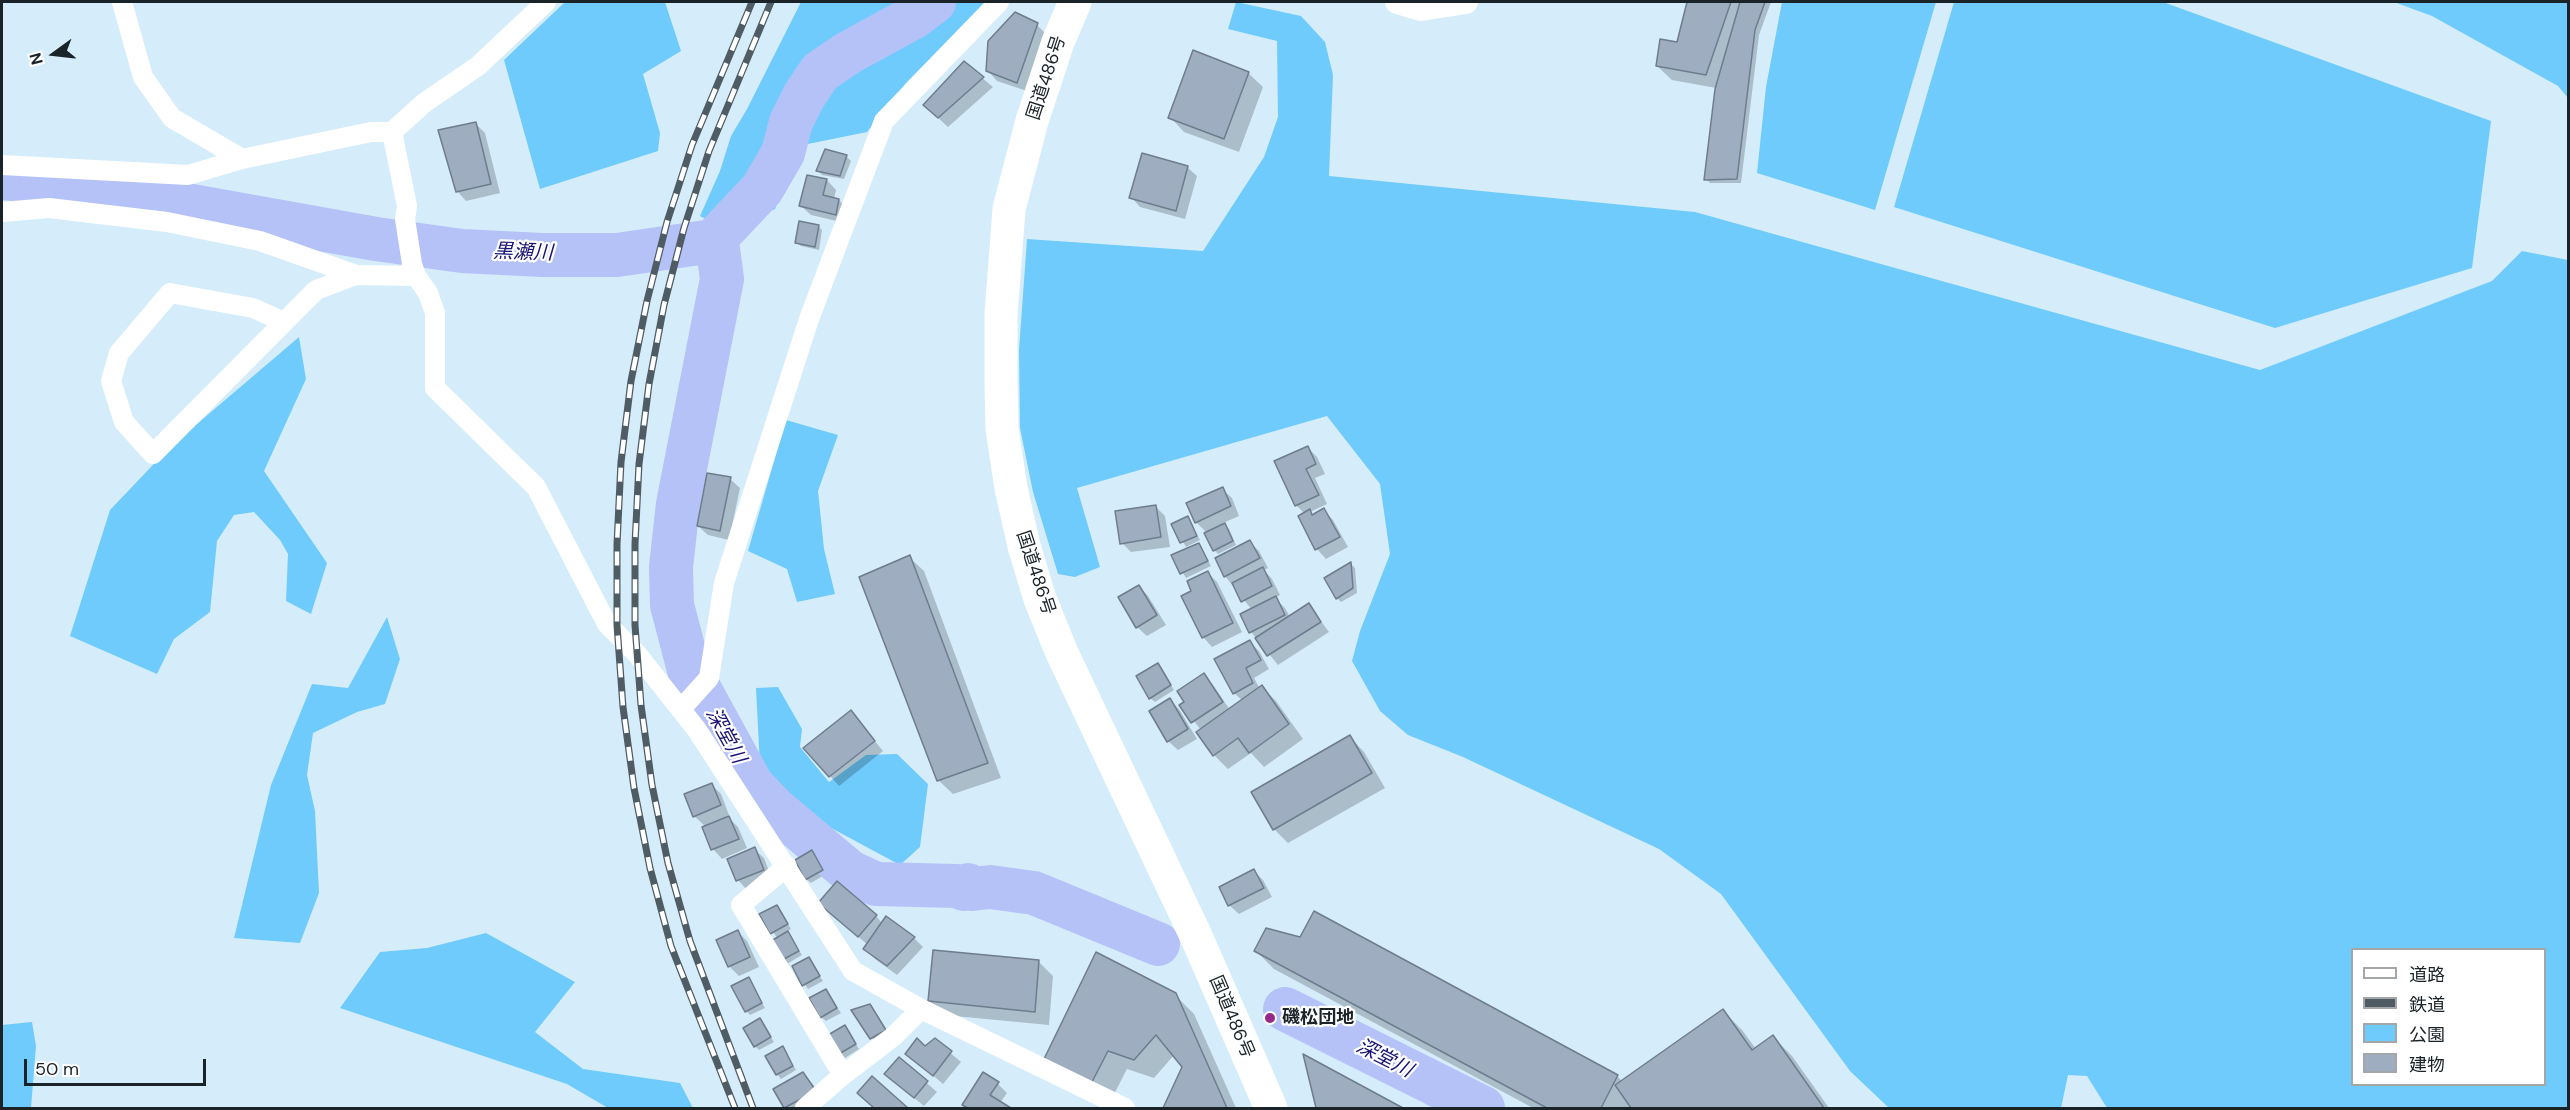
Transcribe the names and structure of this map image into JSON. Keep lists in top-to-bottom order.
{
  "streets": {
    "highway": ["国道486号"]
  },
  "water": ["黒瀬川", "深堂川"],
  "places": ["磯松団地"],
  "legend": [
    "道路",
    "鉄道",
    "公園",
    "建物"
  ],
  "scale_bar": "50 m",
  "north": "left"
}
